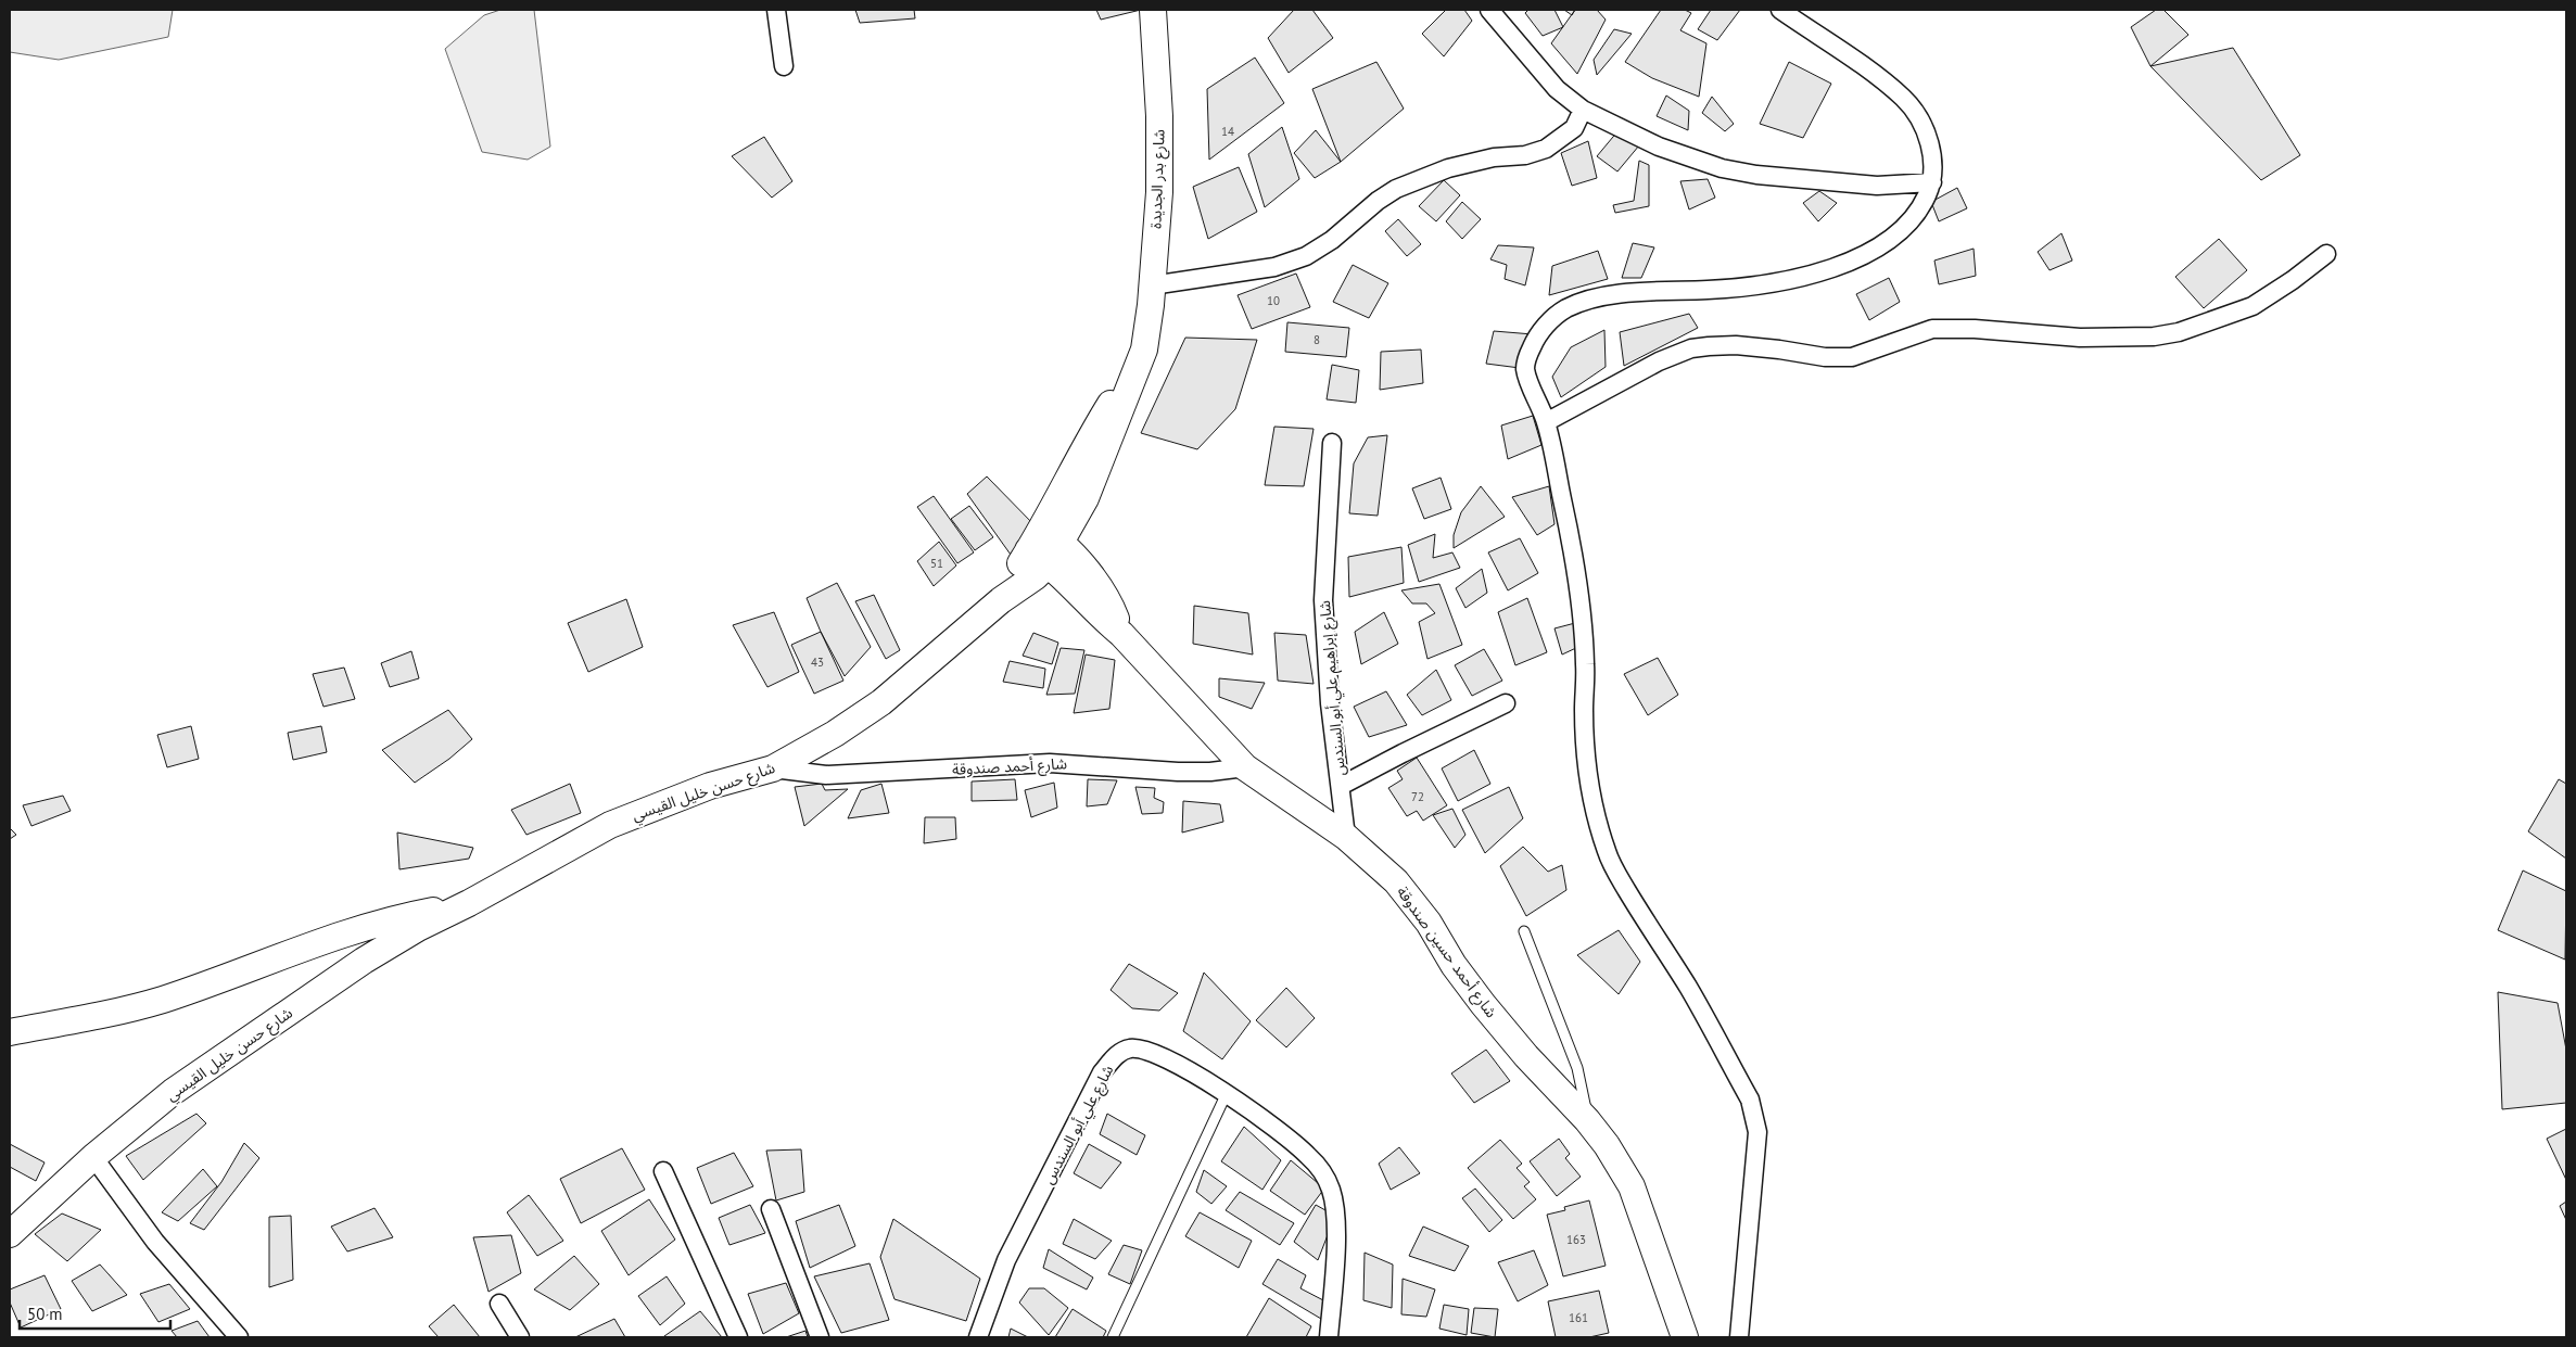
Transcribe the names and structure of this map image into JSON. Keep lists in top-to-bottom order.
{
  "streets": {
    "main road": ["شارع بدر الجديدة", "شارع حسن خليل القيسي", "شارع أحمد حسين صندوقة"],
    "street": ["شارع إبراهيم علي أبو السندس", "شارع أحمد صندوقة", "شارع علي أبو السندس"]
  },
  "crossings": [
    ["شارع بدر الجديدة", "شارع حسن خليل القيسي"],
    ["شارع بدر الجديدة", "شارع أحمد حسين صندوقة"],
    ["شارع إبراهيم علي أبو السندس", "شارع أحمد حسين صندوقة"],
    ["شارع أحمد صندوقة", "شارع حسن خليل القيسي"],
    ["شارع أحمد صندوقة", "شارع أحمد حسين صندوقة"],
    ["شارع حسن خليل القيسي", "شارع أحمد حسين صندوقة"]
  ],
  "house_numbers": [
    "14",
    "10",
    "8",
    "51",
    "43",
    "72",
    "163",
    "161"
  ],
  "scale_bar": "50 m"
}
